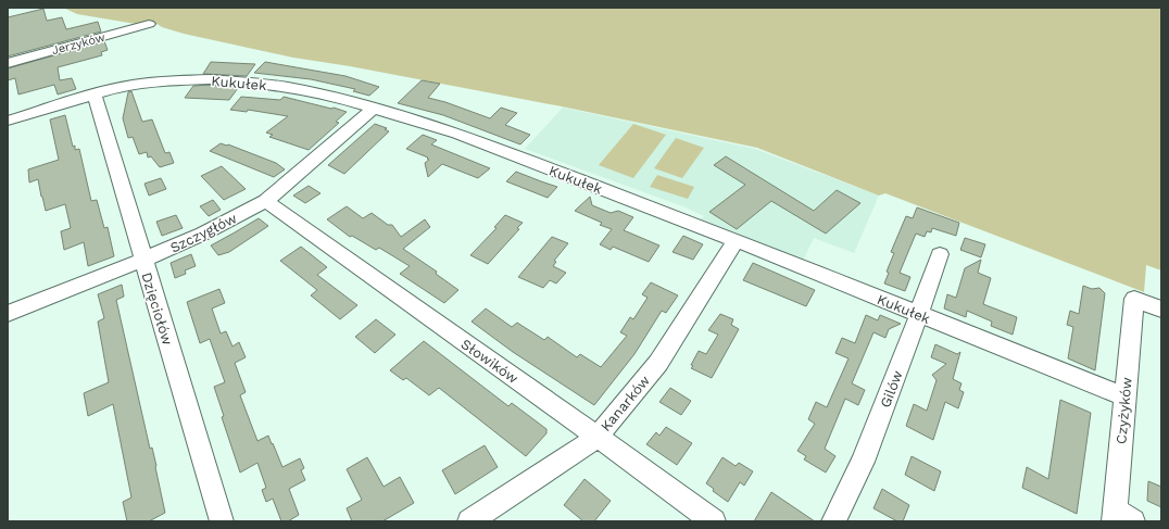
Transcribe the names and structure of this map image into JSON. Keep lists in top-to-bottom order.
{
  "streets": {
    "street": [
      "Jerzyków",
      "Kukułek",
      "Szczygłów",
      "Dzięciołów",
      "Słowików",
      "Gilów",
      "Kanarków",
      "Czyżyków"
    ]
  },
  "crossings": [
    ["Kukułek", "Szczygłów"],
    ["Kukułek", "Dzięciołów"],
    ["Kukułek", "Gilów"],
    ["Kukułek", "Kanarków"],
    ["Kukułek", "Czyżyków"],
    ["Szczygłów", "Dzięciołów"],
    ["Szczygłów", "Słowików"],
    ["Słowików", "Kanarków"]
  ]
}
